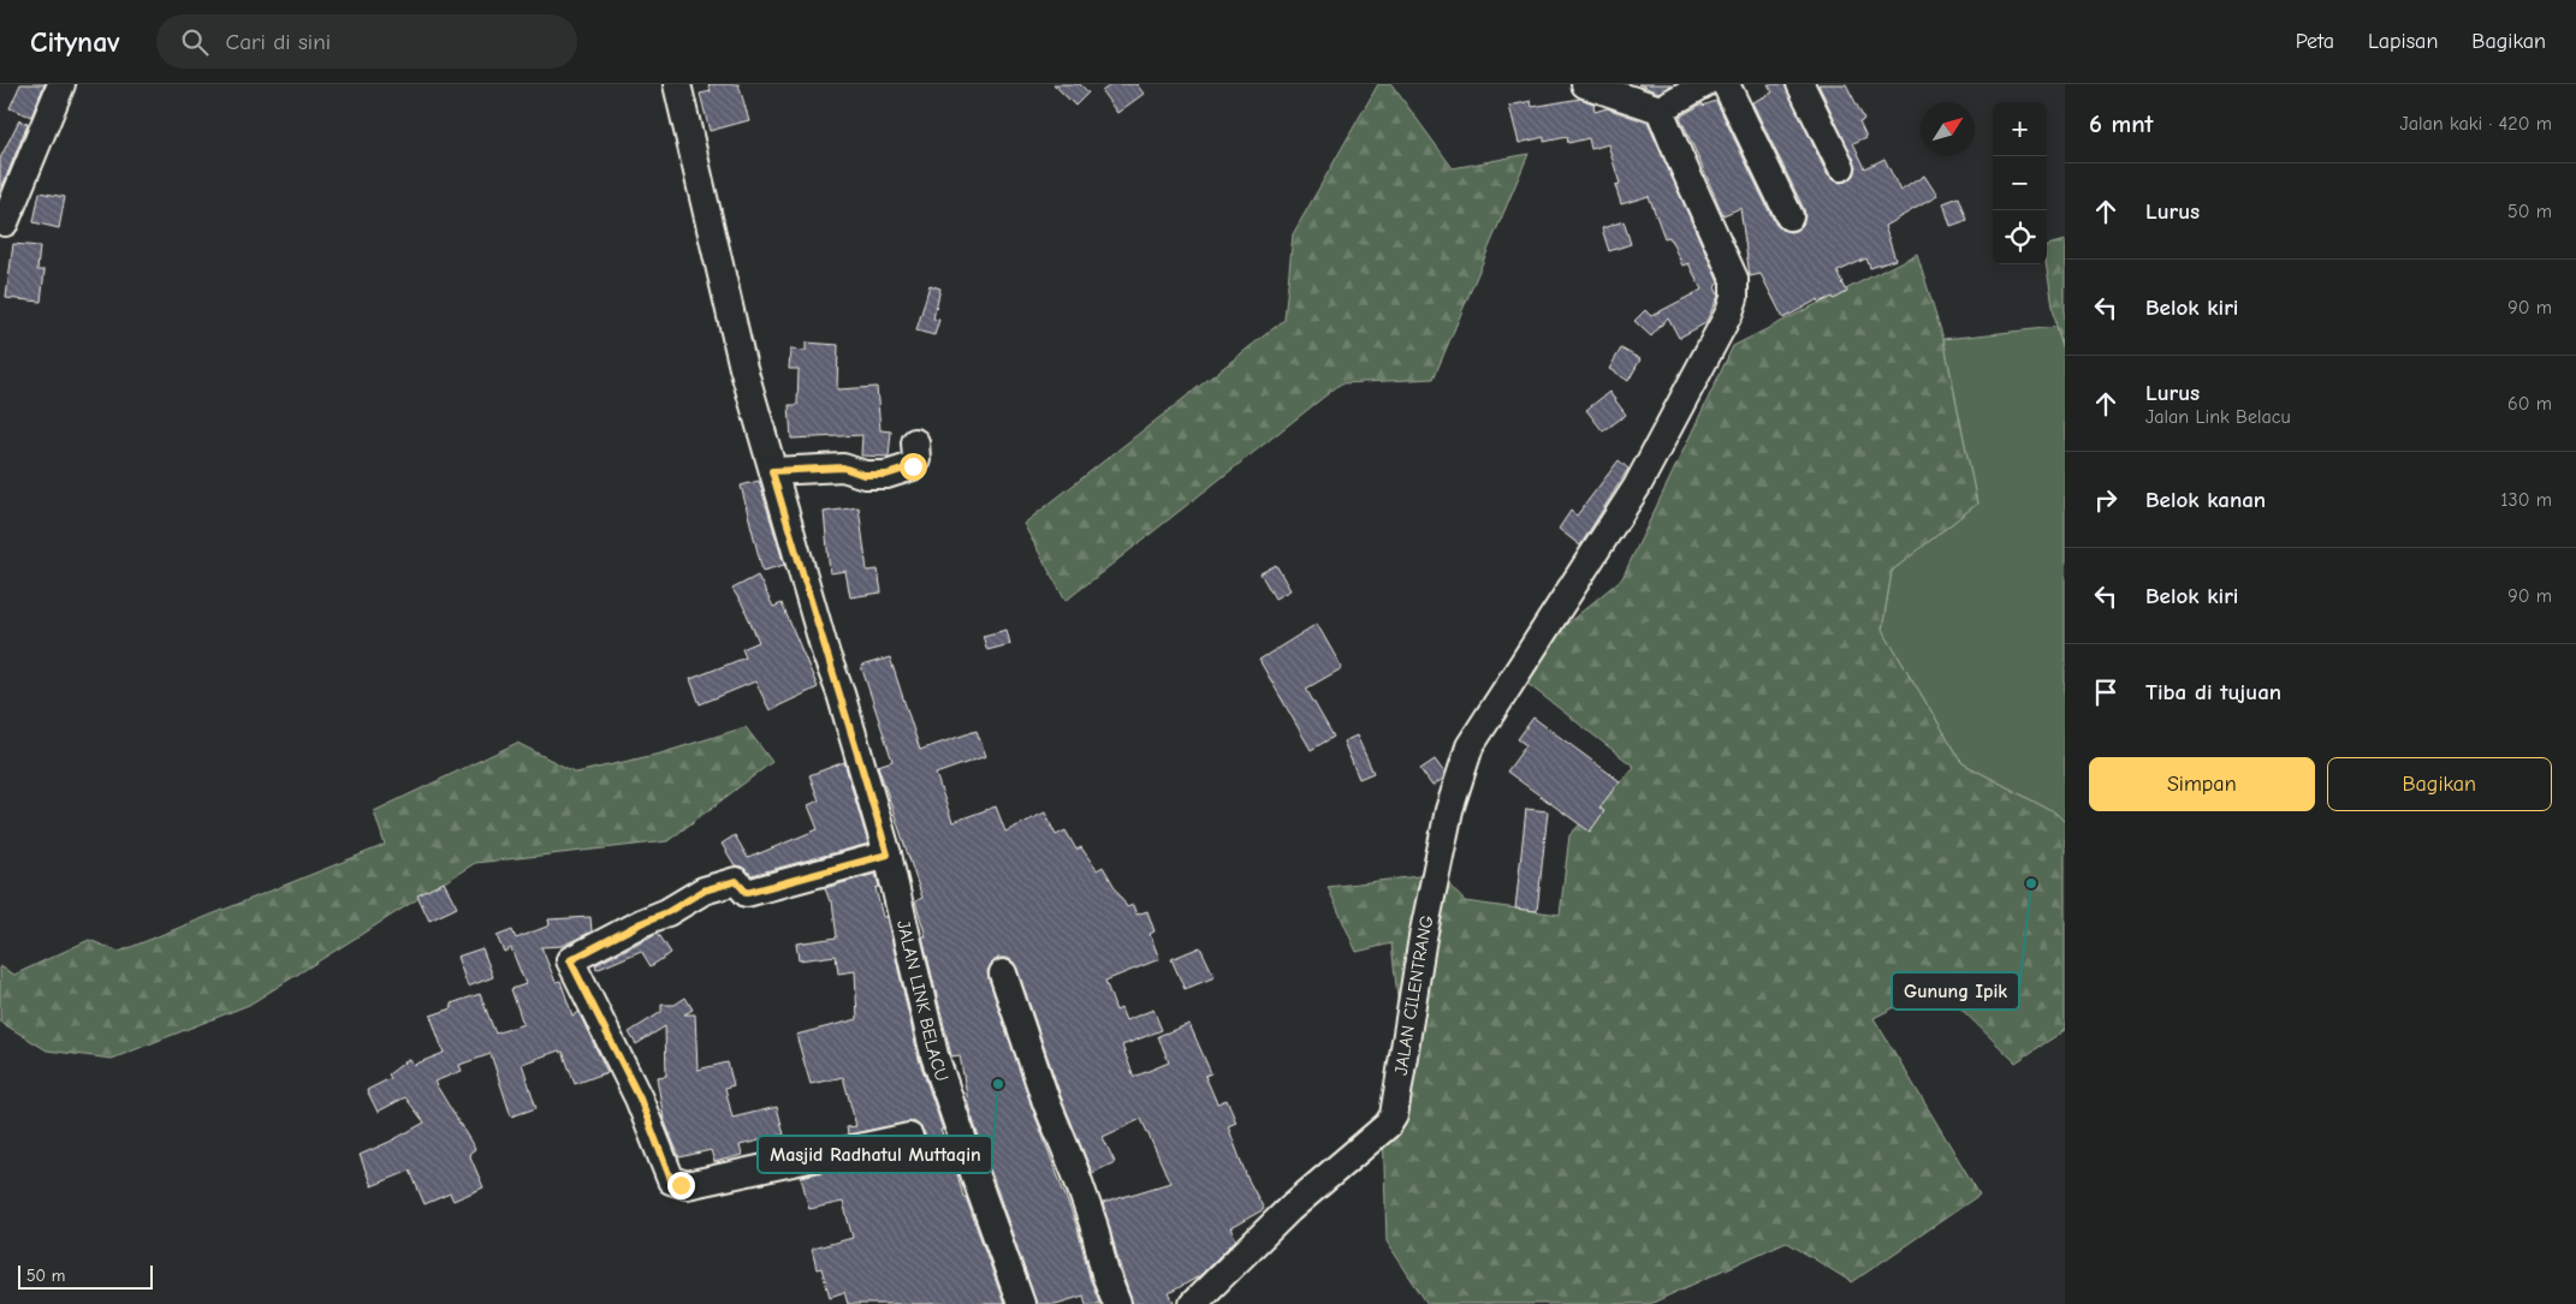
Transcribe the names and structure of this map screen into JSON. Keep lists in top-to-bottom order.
{
  "streets": {
    "street": ["JALAN CILENTRANG", "JALAN LINK BELACU"]
  },
  "places": ["Gunung Ipik", "Masjid Radhatul Muttaqin"],
  "scale_bar": "50 m",
  "north": "top right",
  "page": {
    "header": "Citynav",
    "search": "Cari di sini",
    "nav": ["Peta", "Lapisan", "Bagikan"],
    "heading": ["6 mnt", "Jalan kaki · 420 m"],
    "map_buttons": ["+", "−"],
    "list": [
      ["Lurus", "50 m"],
      ["Belok kiri", "90 m"],
      ["Lurus", "Jalan Link Belacu", "60 m"],
      ["Belok kanan", "130 m"],
      ["Belok kiri", "90 m"],
      "Tiba di tujuan"
    ],
    "buttons": ["Simpan", "Bagikan"],
    "scale": "50 m"
  }
}
